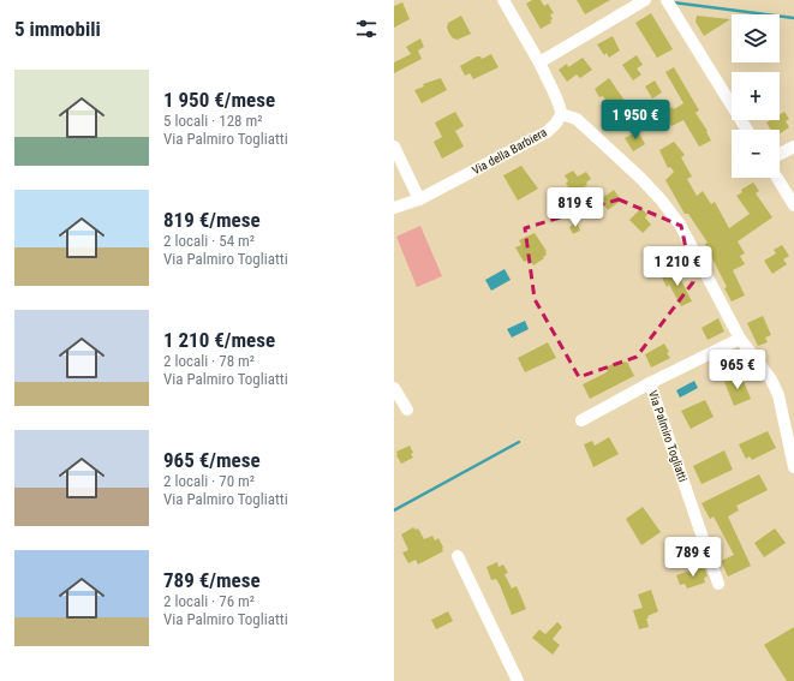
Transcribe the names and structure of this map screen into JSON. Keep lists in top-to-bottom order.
{
  "streets": {
    "street": ["Via della Barbiera", "Via Palmiro Togliatti"]
  },
  "page": {
    "heading": "5 immobili",
    "map_buttons": ["+", "−"],
    "list": [
      {
        "name": "1 950 €/mese",
        "note": "5 locali · 128 m² · Via Palmiro Togliatti"
      },
      {
        "name": "819 €/mese",
        "note": "2 locali · 54 m² · Via Palmiro Togliatti"
      },
      {
        "name": "1 210 €/mese",
        "note": "2 locali · 78 m² · Via Palmiro Togliatti"
      },
      {
        "name": "965 €/mese",
        "note": "2 locali · 70 m² · Via Palmiro Togliatti"
      },
      {
        "name": "789 €/mese",
        "note": "2 locali · 76 m² · Via Palmiro Togliatti"
      }
    ],
    "price": [
      "1 950 €",
      "819 €",
      "1 210 €",
      "965 €",
      "789 €"
    ]
  }
}
